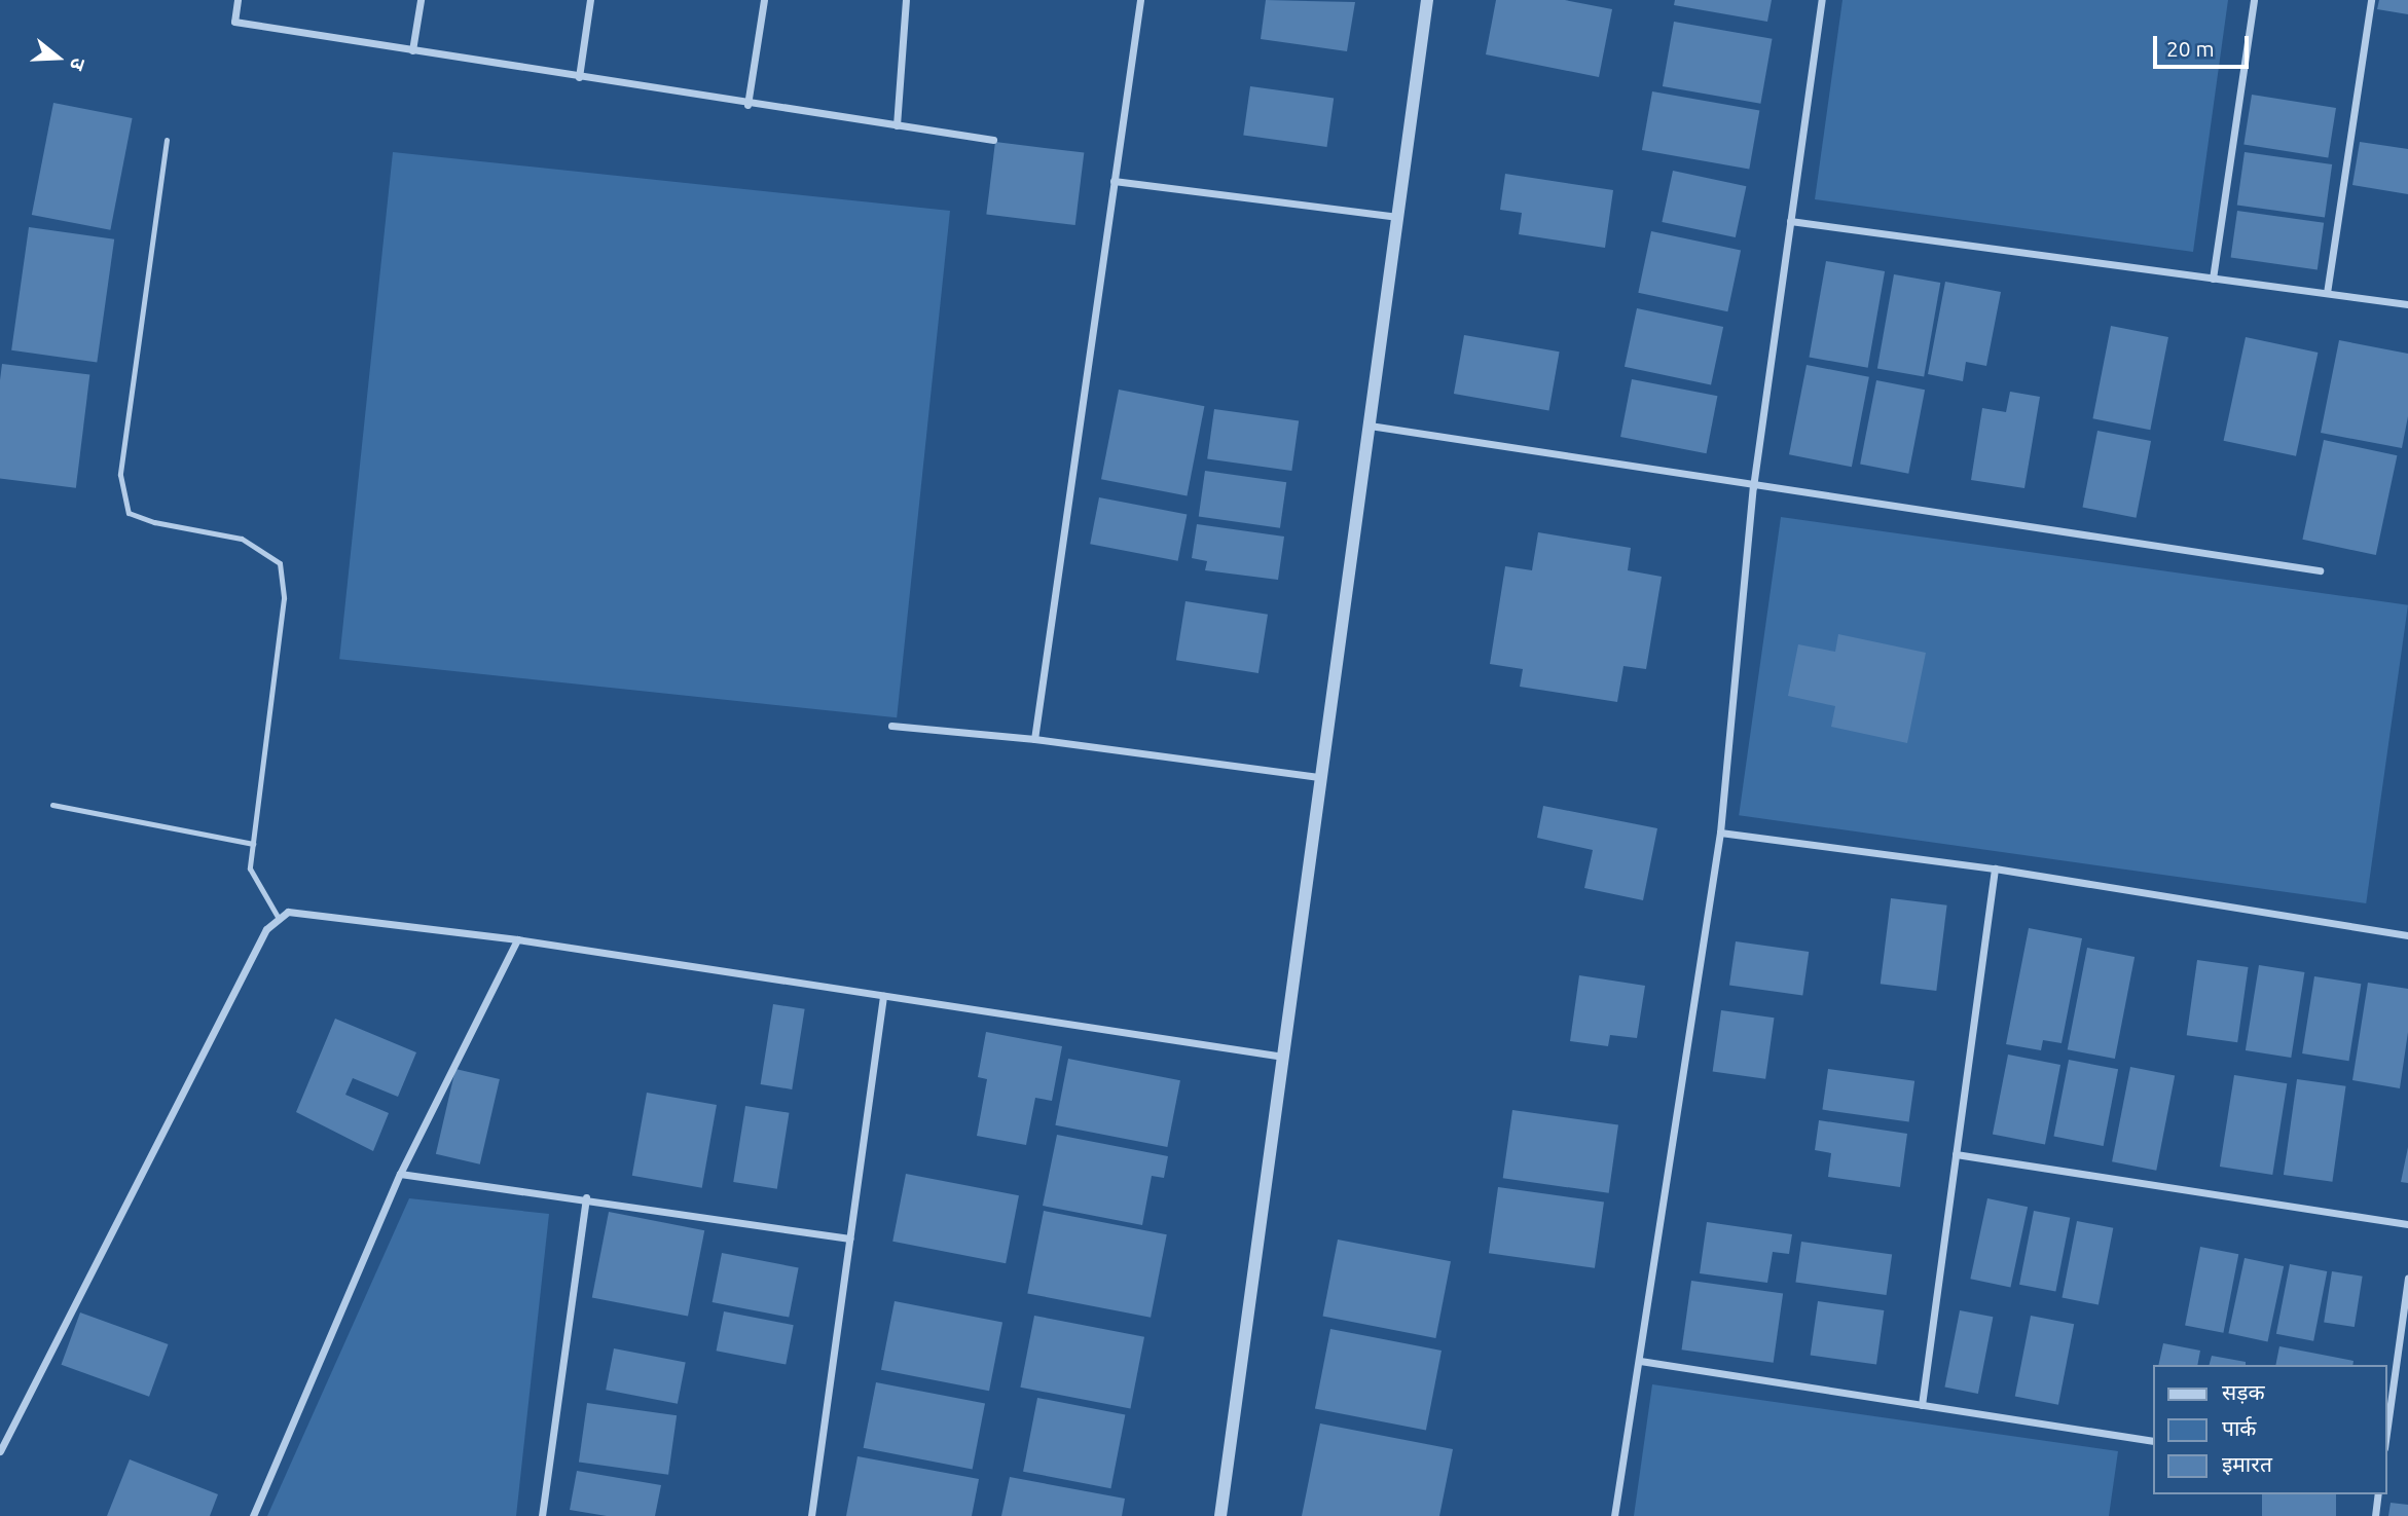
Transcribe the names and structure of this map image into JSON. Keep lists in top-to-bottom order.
{
  "legend": ["सड़क", "पार्क", "इमारत"],
  "scale_bar": "20 m",
  "north": "right"
}
